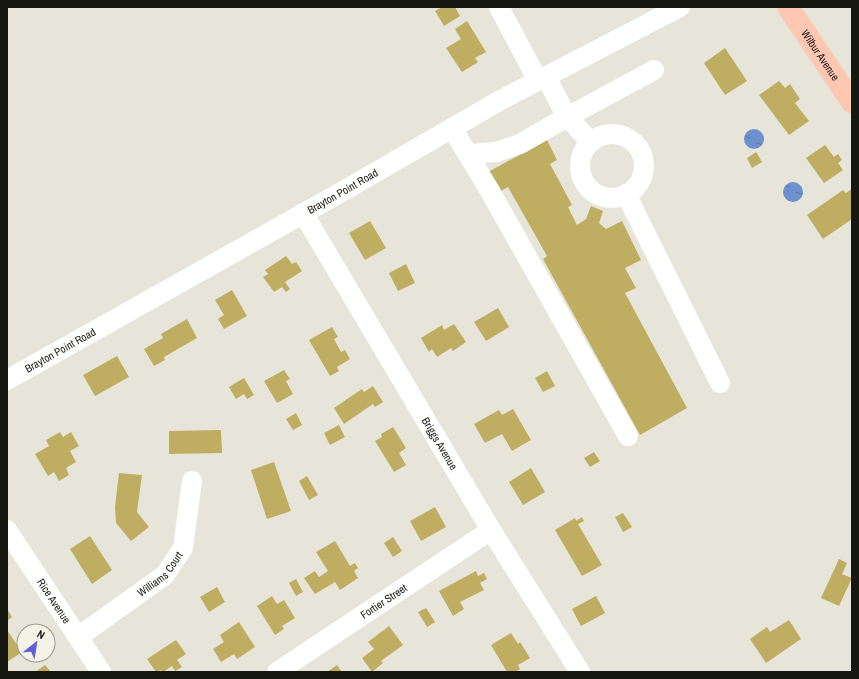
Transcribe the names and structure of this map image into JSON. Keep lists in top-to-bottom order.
{
  "streets": {
    "main road": ["Wilbur Avenue"],
    "street": [
      "Brayton Point Road",
      "Briggs Avenue",
      "Williams Court",
      "Rice Avenue",
      "Fortier Street"
    ]
  },
  "crossings": [
    ["Brayton Point Road", "Briggs Avenue"],
    ["Briggs Avenue", "Fortier Street"],
    ["Williams Court", "Rice Avenue"]
  ],
  "north": "top right"
}
